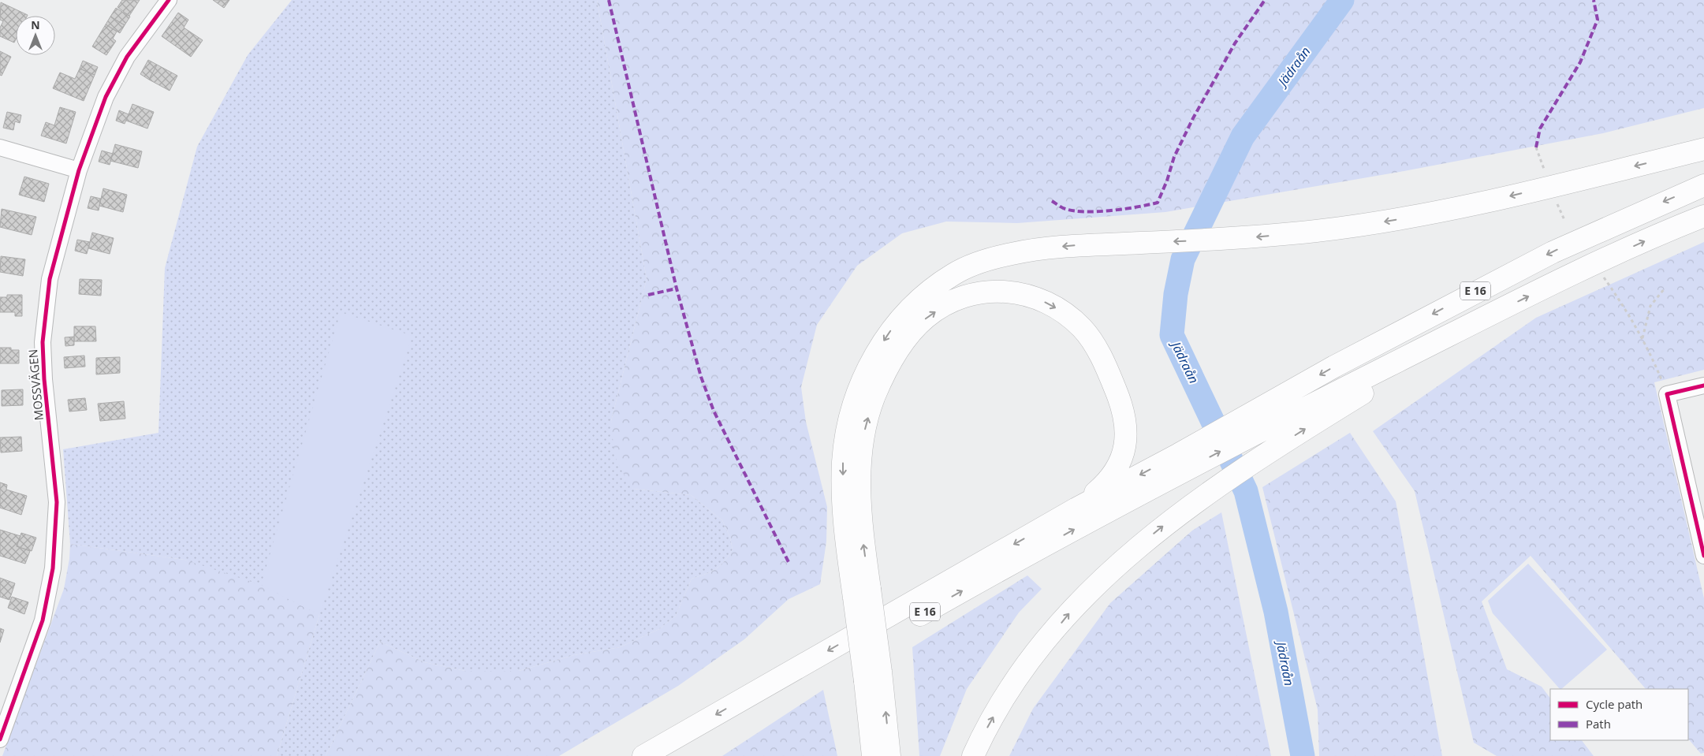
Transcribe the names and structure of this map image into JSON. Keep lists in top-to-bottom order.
{
  "streets": {
    "highway": ["E 16"],
    "street": ["MOSSVÄGEN"]
  },
  "water": ["Jädraån"],
  "legend": ["Cycle path", "Path"],
  "north": "top"
}
